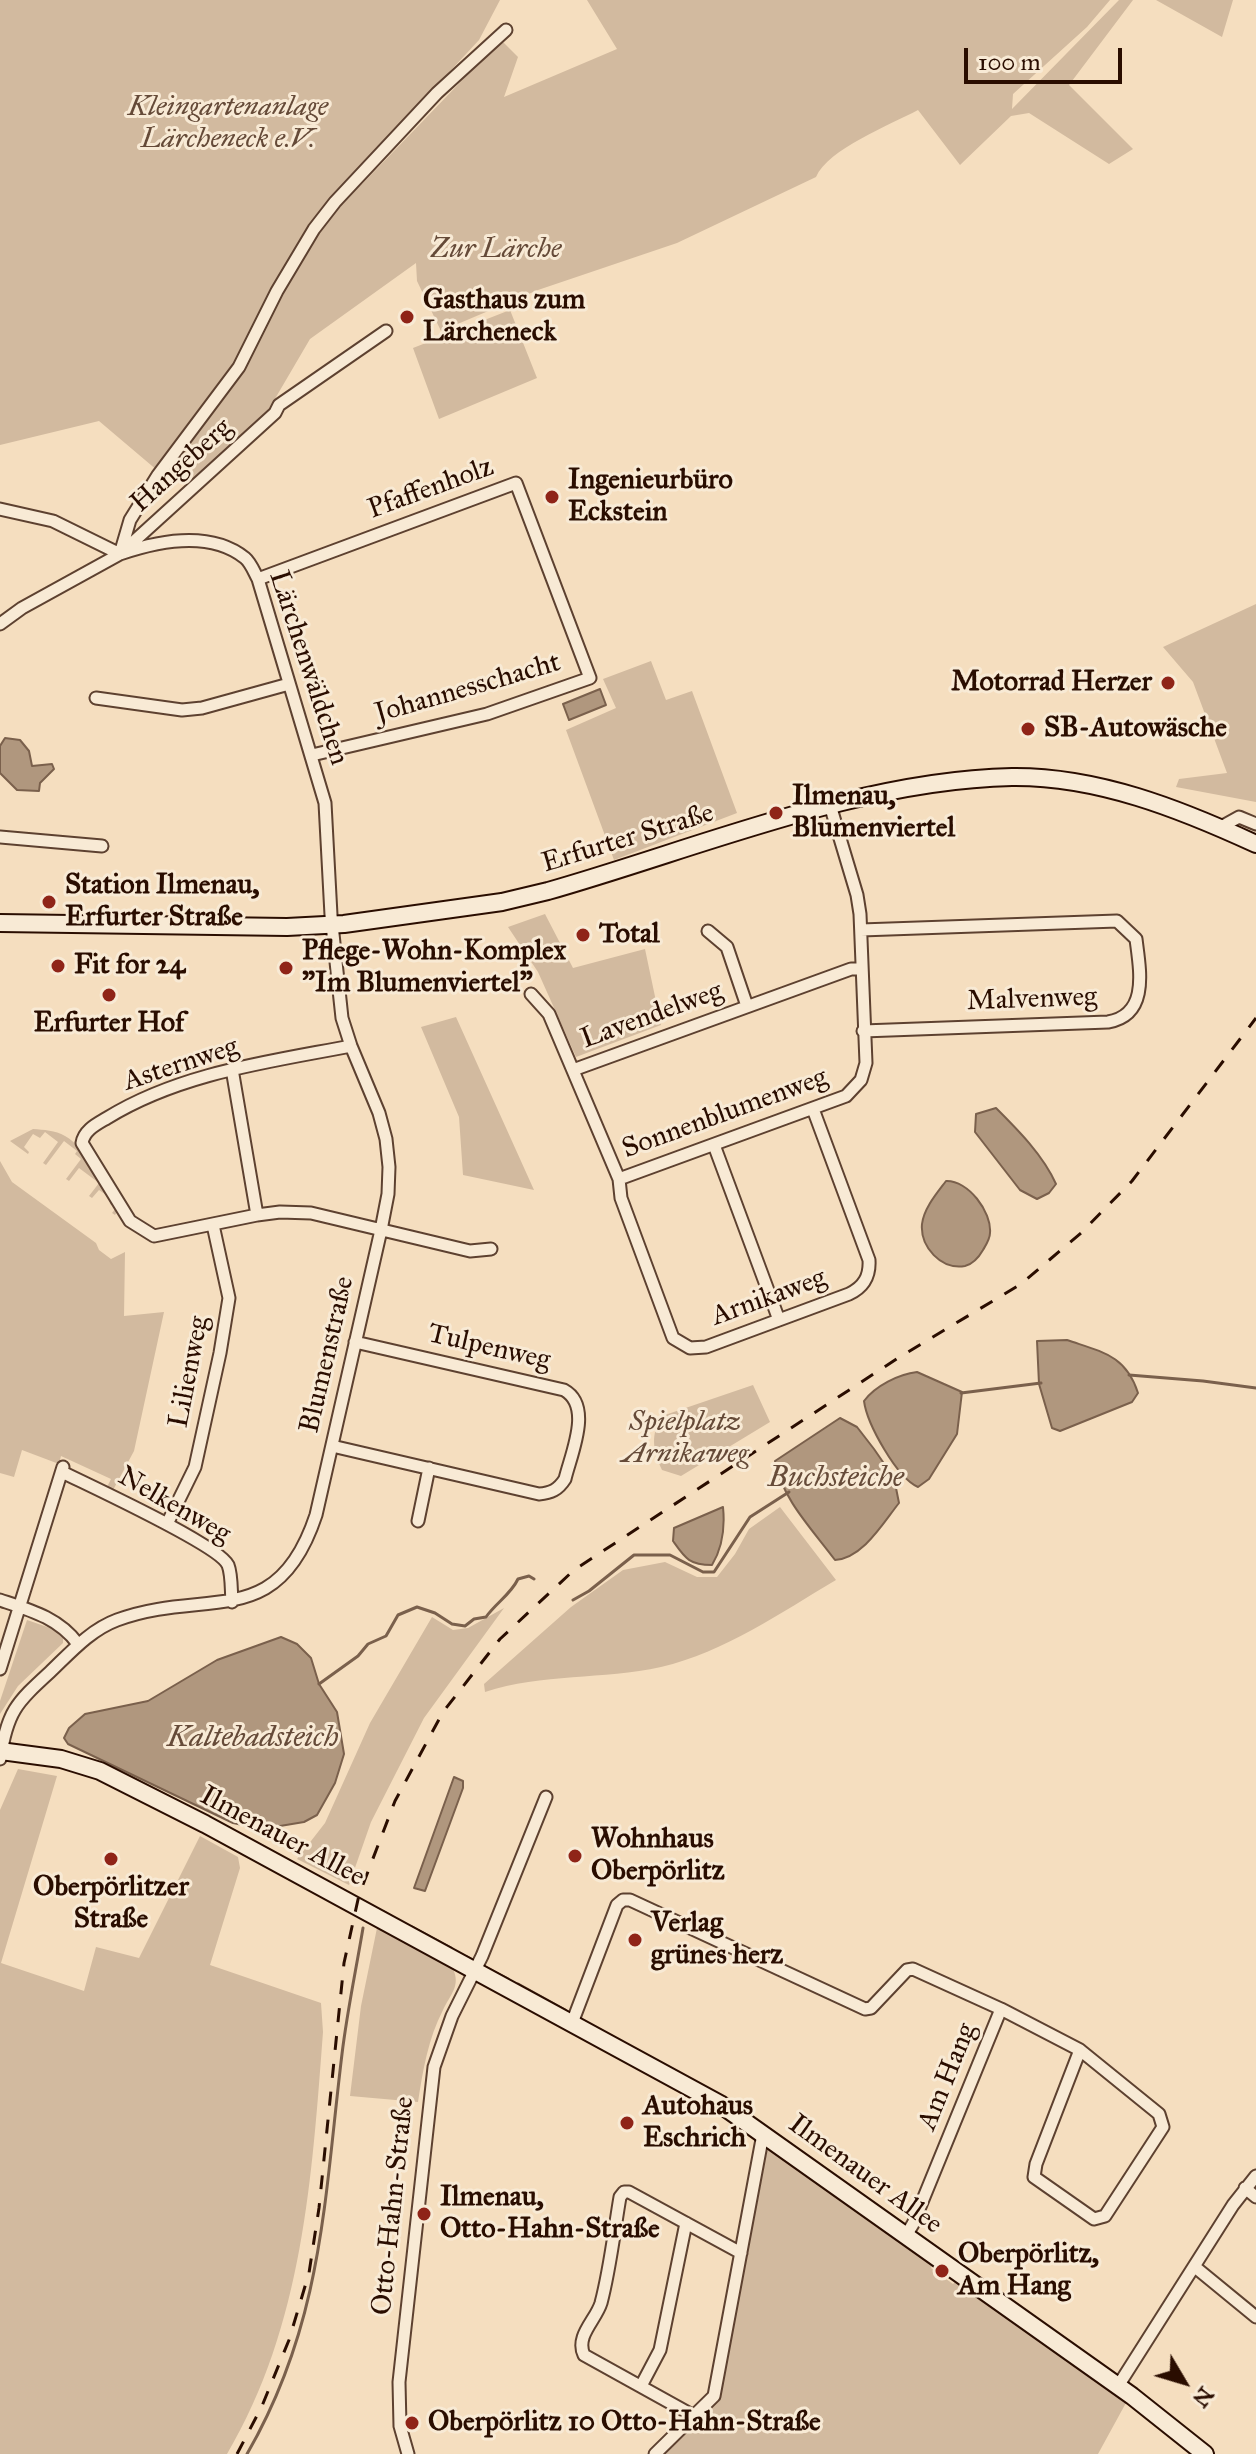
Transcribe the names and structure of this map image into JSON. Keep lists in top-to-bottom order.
{
  "streets": {
    "street": [
      "Hangeberg",
      "Pfaffenholz",
      "Lärchenwäldchen",
      "Johannesschacht",
      "Erfurter Straße",
      "Malvenweg",
      "Lavendelweg",
      "Asternweg",
      "Sonnenblumenweg",
      "Arnikaweg",
      "Tulpenweg",
      "Blumenstraße",
      "Lilienweg",
      "Nelkenweg",
      "Ilmenauer Allee",
      "Am Hang",
      "Otto-Hahn-Straße"
    ]
  },
  "crossings": [
    ["Hangeberg", "Lärchenwäldchen"],
    ["Pfaffenholz", "Lärchenwäldchen"],
    ["Pfaffenholz", "Johannesschacht"],
    ["Lärchenwäldchen", "Johannesschacht"],
    ["Lärchenwäldchen", "Erfurter Straße"],
    ["Lärchenwäldchen", "Blumenstraße"],
    ["Erfurter Straße", "Sonnenblumenweg"],
    ["Erfurter Straße", "Blumenstraße"],
    ["Malvenweg", "Sonnenblumenweg"],
    ["Lavendelweg", "Sonnenblumenweg"],
    ["Asternweg", "Blumenstraße"],
    ["Asternweg", "Lilienweg"],
    ["Sonnenblumenweg", "Arnikaweg"],
    ["Tulpenweg", "Blumenstraße"],
    ["Blumenstraße", "Nelkenweg"],
    ["Blumenstraße", "Ilmenauer Allee"],
    ["Lilienweg", "Nelkenweg"],
    ["Ilmenauer Allee", "Am Hang"],
    ["Ilmenauer Allee", "Otto-Hahn-Straße"]
  ],
  "water": ["Buchsteiche", "Kaltebadsteich"],
  "parks": ["Kleingartenanlage Lärcheneck e.V.", "Zur Lärche", "Spielplatz Arnikaweg"],
  "places": [
    "Gasthaus zum Lärcheneck",
    "Ingenieurbüro Eckstein",
    "Motorrad Herzer",
    "SB-Autowäsche",
    "Ilmenau, Blumenviertel",
    "Station Ilmenau, Erfurter Straße",
    "Total",
    "Fit for 24",
    "Pflege-Wohn-Komplex \"Im Blumenviertel\"",
    "Erfurter Hof",
    "Wohnhaus Oberpörlitz",
    "Oberpörlitzer Straße",
    "Verlag grünes herz",
    "Autohaus Eschrich",
    "Ilmenau, Otto-Hahn-Straße",
    "Oberpörlitz, Am Hang",
    "Oberpörlitz 10 Otto-Hahn-Straße"
  ],
  "scale_bar": "100 m",
  "north": "bottom right"
}
